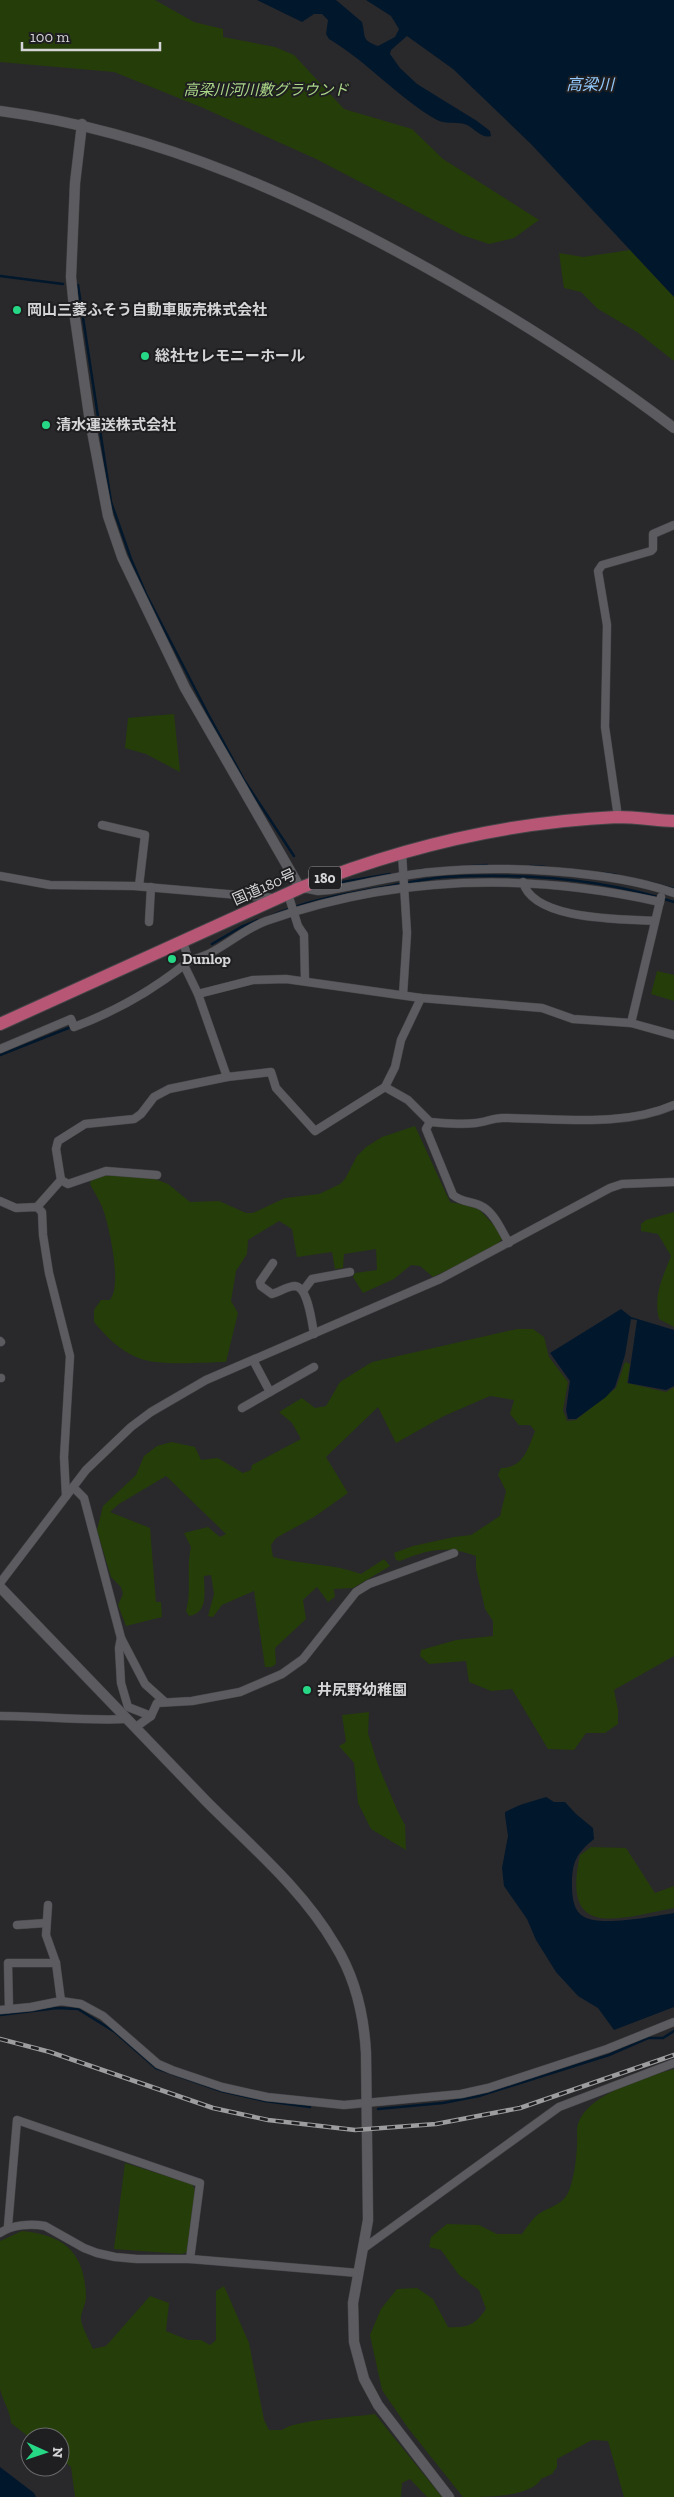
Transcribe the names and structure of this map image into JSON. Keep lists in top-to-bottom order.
{
  "streets": {
    "highway": ["180", "国道180号"]
  },
  "water": ["高梁川"],
  "parks": ["高梁川河川敷グラウンド"],
  "places": [
    "岡山三菱ふそう自動車販売株式会社",
    "総社セレモニーホール",
    "清水運送株式会社",
    "Dunlop",
    "井尻野幼稚園"
  ],
  "scale_bar": "100 m",
  "north": "right"
}
